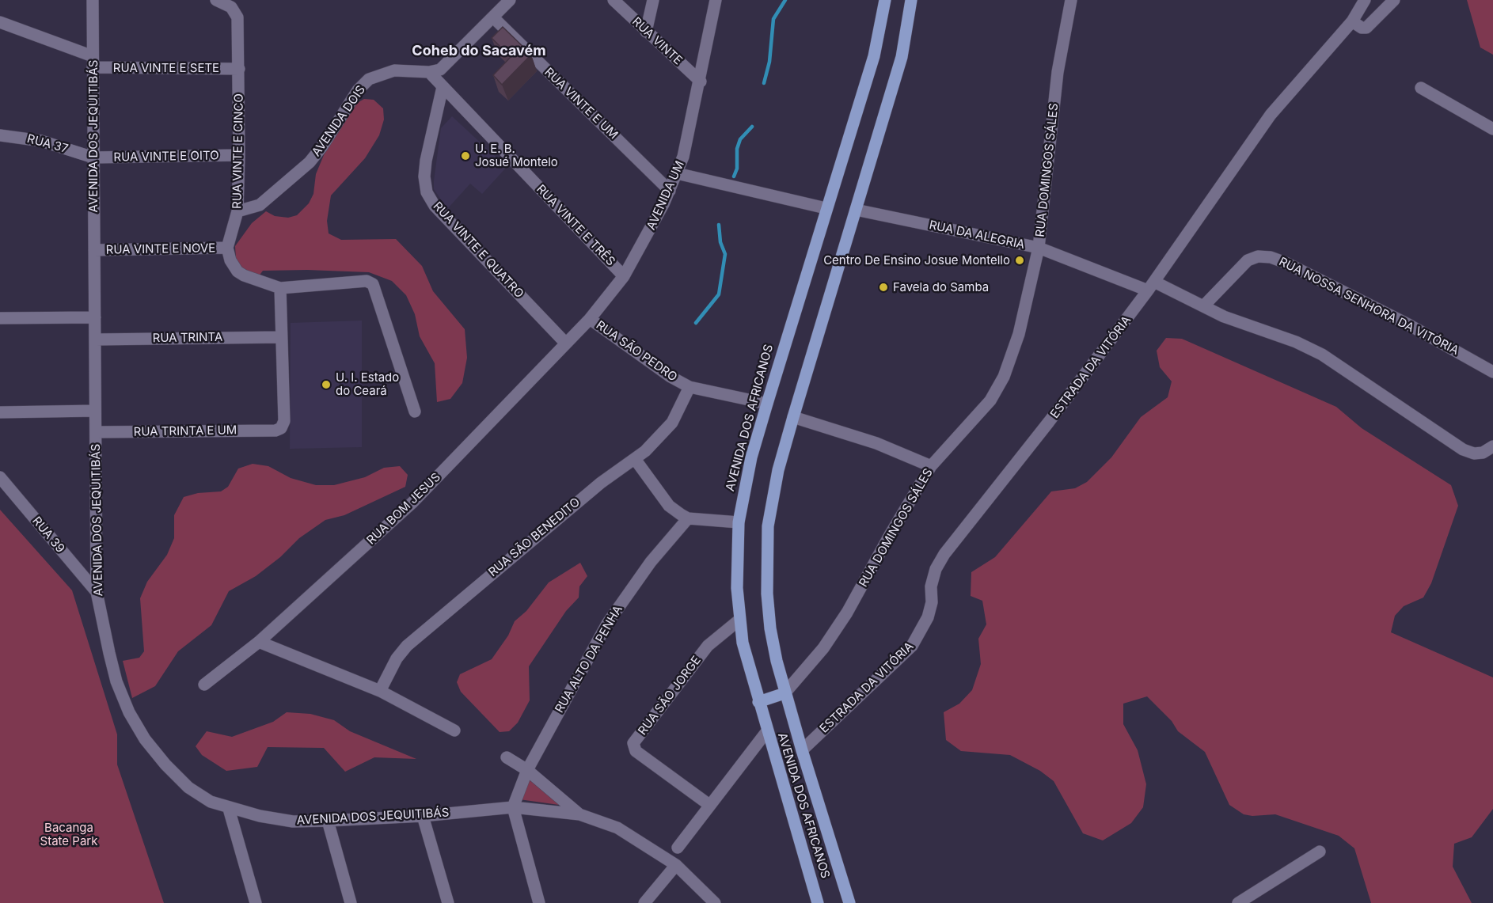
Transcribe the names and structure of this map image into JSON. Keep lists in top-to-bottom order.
{
  "streets": {
    "main road": ["AVENIDA DOS AFRICANOS"],
    "street": [
      "RUA VINTE",
      "RUA VINTE E SETE",
      "RUA VINTE E UM",
      "AVENIDA DOIS",
      "AVENIDA DOS JEQUITIBÁS",
      "RUA 37",
      "RUA VINTE E CINCO",
      "RUA VINTE E OITO",
      "RUA DOMINGOS SÁLES",
      "AVENIDA UM",
      "RUA VINTE E TRÊS",
      "RUA DA ALEGRIA",
      "RUA VINTE E NOVE",
      "RUA VINTE E QUATRO",
      "RUA NOSSA SENHORA DA VITÓRIA",
      "RUA TRINTA",
      "RUA SÃO PEDRO",
      "ESTRADA DA VITÓRIA",
      "RUA TRINTA E UM",
      "RUA BOM JESUS",
      "RUA 39",
      "RUA SÃO BENEDITO",
      "RUA ALTO DA PENHA",
      "RUA SÃO JORGE"
    ]
  },
  "crossings": [
    ["RUA VINTE", "AVENIDA UM"],
    ["RUA VINTE E SETE", "AVENIDA DOS JEQUITIBÁS"],
    ["RUA VINTE E SETE", "RUA VINTE E CINCO"],
    ["RUA VINTE E UM", "AVENIDA DOIS"],
    ["RUA VINTE E UM", "AVENIDA UM"],
    ["AVENIDA DOIS", "RUA VINTE E CINCO"],
    ["AVENIDA DOIS", "RUA VINTE E TRÊS"],
    ["AVENIDA DOS JEQUITIBÁS", "RUA 37"],
    ["AVENIDA DOS JEQUITIBÁS", "RUA VINTE E OITO"],
    ["AVENIDA DOS JEQUITIBÁS", "RUA VINTE E NOVE"],
    ["AVENIDA DOS JEQUITIBÁS", "RUA TRINTA"],
    ["AVENIDA DOS JEQUITIBÁS", "RUA TRINTA E UM"],
    ["AVENIDA DOS JEQUITIBÁS", "RUA 39"],
    ["AVENIDA DOS JEQUITIBÁS", "RUA ALTO DA PENHA"],
    ["RUA 37", "RUA VINTE E OITO"],
    ["RUA VINTE E CINCO", "RUA VINTE E OITO"],
    ["RUA VINTE E CINCO", "RUA VINTE E NOVE"],
    ["RUA DOMINGOS SÁLES", "RUA DA ALEGRIA"],
    ["RUA DOMINGOS SÁLES", "AVENIDA DOS AFRICANOS"],
    ["AVENIDA UM", "RUA VINTE E TRÊS"],
    ["AVENIDA UM", "RUA SÃO PEDRO"],
    ["AVENIDA UM", "RUA BOM JESUS"],
    ["RUA VINTE E TRÊS", "RUA VINTE E QUATRO"],
    ["RUA DA ALEGRIA", "RUA NOSSA SENHORA DA VITÓRIA"],
    ["RUA DA ALEGRIA", "ESTRADA DA VITÓRIA"],
    ["RUA DA ALEGRIA", "AVENIDA DOS AFRICANOS"],
    ["RUA VINTE E QUATRO", "RUA BOM JESUS"],
    ["RUA TRINTA", "RUA TRINTA E UM"],
    ["RUA SÃO PEDRO", "AVENIDA DOS AFRICANOS"],
    ["RUA SÃO PEDRO", "RUA BOM JESUS"],
    ["RUA SÃO PEDRO", "RUA SÃO BENEDITO"],
    ["ESTRADA DA VITÓRIA", "AVENIDA DOS AFRICANOS"],
    ["AVENIDA DOS AFRICANOS", "RUA SÃO JORGE"]
  ],
  "districts": ["Coheb do Sacavém"],
  "parks": ["Bacanga State Park"],
  "places": [
    "U. E. B. Josué Montelo",
    "Centro De Ensino Josue Montello",
    "Favela do Samba",
    "U. I. Estado do Ceará"
  ]
}
